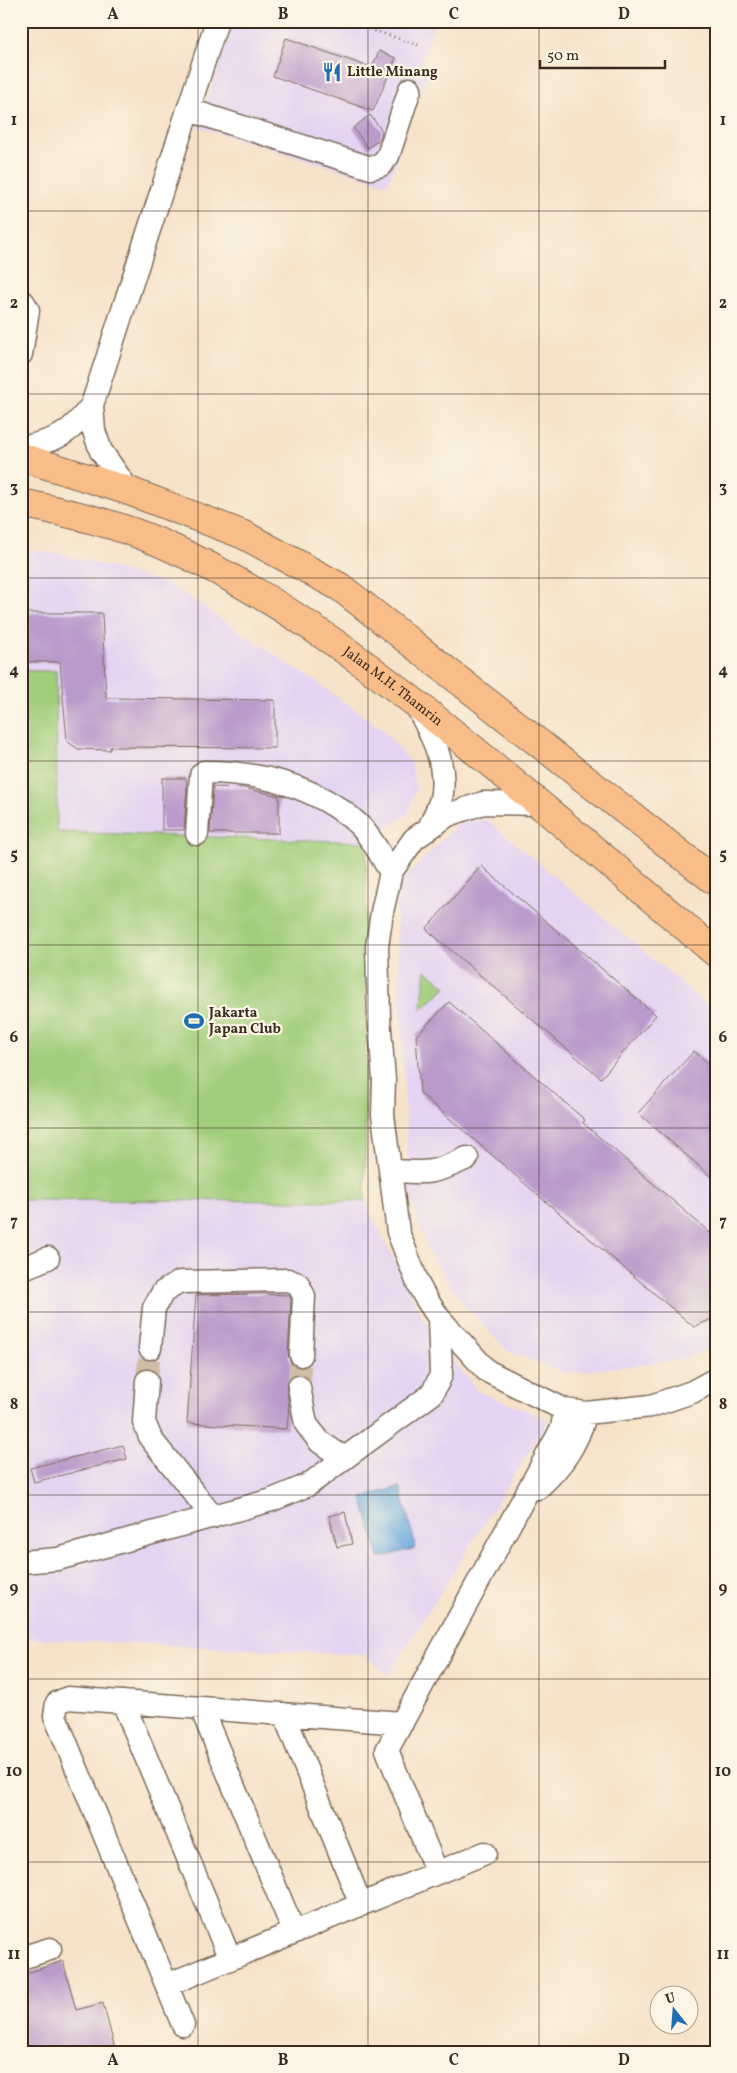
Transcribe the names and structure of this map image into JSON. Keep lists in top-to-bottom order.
{
  "streets": {
    "main road": ["Jalan M.H. Thamrin"]
  },
  "places": {
    "restaurant": ["Little Minang"],
    "sports": ["Jakarta Japan Club"]
  },
  "scale_bar": "50 m",
  "north": "top",
  "grid": {
    "columns": [
      "A",
      "B",
      "C",
      "D"
    ],
    "rows": [
      "1",
      "2",
      "3",
      "4",
      "5",
      "6",
      "7",
      "8",
      "9",
      "10",
      "11"
    ]
  }
}
